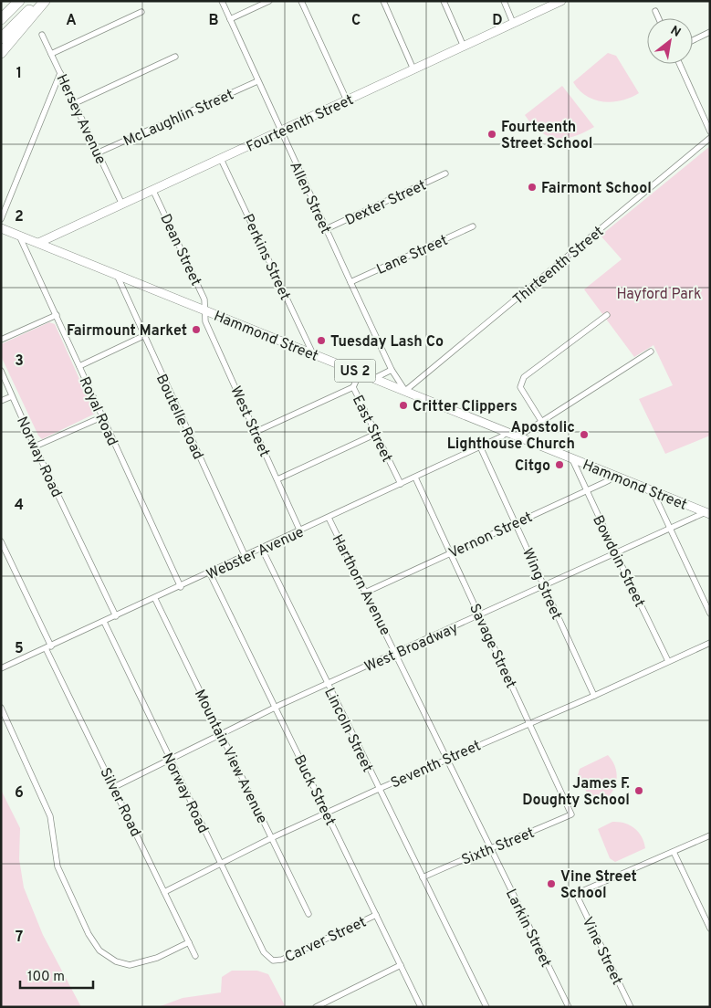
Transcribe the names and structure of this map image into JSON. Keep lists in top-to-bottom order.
{
  "streets": {
    "main road": ["Fourteenth Street", "Hammond Street", "US 2"],
    "street": [
      "McLaughlin Street",
      "Hersey Avenue",
      "Allen Street",
      "Dexter Street",
      "Dean Street",
      "Lane Street",
      "Perkins Street",
      "Thirteenth Street",
      "Royal Road",
      "Boutelle Road",
      "West Street",
      "East Street",
      "Norway Road",
      "Vernon Street",
      "Webster Avenue",
      "Bowdoin Street",
      "Wing Street",
      "Harthorn Avenue",
      "Savage Street",
      "West Broadway",
      "Lincoln Street",
      "Mountain View Avenue",
      "Seventh Street",
      "Buck Street",
      "Silver Road",
      "Sixth Street",
      "Larkin Street",
      "Carver Street",
      "Vine Street"
    ]
  },
  "crossings": [
    ["McLaughlin Street", "Hersey Avenue"],
    ["McLaughlin Street", "Allen Street"],
    ["Hersey Avenue", "Fourteenth Street"],
    ["Fourteenth Street", "Allen Street"],
    ["Fourteenth Street", "Dean Street"],
    ["Fourteenth Street", "Perkins Street"],
    ["Fourteenth Street", "Hammond Street"],
    ["Allen Street", "Dexter Street"],
    ["Allen Street", "Lane Street"],
    ["Allen Street", "Thirteenth Street"],
    ["Allen Street", "Hammond Street"],
    ["Dean Street", "Hammond Street"],
    ["Dean Street", "West Street"],
    ["Perkins Street", "Hammond Street"],
    ["Thirteenth Street", "Hammond Street"],
    ["Hammond Street", "Royal Road"],
    ["Hammond Street", "Boutelle Road"],
    ["Hammond Street", "West Street"],
    ["Hammond Street", "East Street"],
    ["Hammond Street", "Vernon Street"],
    ["Hammond Street", "Webster Avenue"],
    ["Hammond Street", "Bowdoin Street"],
    ["Hammond Street", "West Broadway"],
    ["Royal Road", "Webster Avenue"],
    ["Boutelle Road", "Webster Avenue"],
    ["West Street", "Webster Avenue"],
    ["East Street", "Webster Avenue"],
    ["Norway Road", "Webster Avenue"],
    ["Norway Road", "West Broadway"],
    ["Norway Road", "Seventh Street"],
    ["Norway Road", "Carver Street"],
    ["Vernon Street", "Bowdoin Street"],
    ["Vernon Street", "Wing Street"],
    ["Vernon Street", "Harthorn Avenue"],
    ["Vernon Street", "Savage Street"],
    ["Webster Avenue", "Wing Street"],
    ["Webster Avenue", "Harthorn Avenue"],
    ["Webster Avenue", "Savage Street"],
    ["Webster Avenue", "Lincoln Street"],
    ["Webster Avenue", "Mountain View Avenue"],
    ["Webster Avenue", "Buck Street"],
    ["Webster Avenue", "Silver Road"],
    ["Bowdoin Street", "West Broadway"],
    ["Bowdoin Street", "Seventh Street"],
    ["Wing Street", "West Broadway"],
    ["Wing Street", "Seventh Street"],
    ["Harthorn Avenue", "West Broadway"],
    ["Harthorn Avenue", "Seventh Street"],
    ["Harthorn Avenue", "Sixth Street"],
    ["Harthorn Avenue", "Larkin Street"],
    ["Savage Street", "West Broadway"],
    ["Savage Street", "Seventh Street"],
    ["Savage Street", "Sixth Street"],
    ["West Broadway", "Lincoln Street"],
    ["West Broadway", "Mountain View Avenue"],
    ["West Broadway", "Buck Street"],
    ["West Broadway", "Silver Road"],
    ["Lincoln Street", "Seventh Street"],
    ["Lincoln Street", "Sixth Street"],
    ["Mountain View Avenue", "Seventh Street"],
    ["Seventh Street", "Buck Street"],
    ["Seventh Street", "Silver Road"],
    ["Buck Street", "Carver Street"],
    ["Sixth Street", "Larkin Street"]
  ],
  "parks": ["Hayford Park"],
  "places": [
    "Fourteenth Street School",
    "Fairmont School",
    "Fairmount Market",
    "Tuesday Lash Co",
    "Critter Clippers",
    "Apostolic Lighthouse Church",
    "Citgo",
    "James F. Doughty School",
    "Vine Street School"
  ],
  "scale_bar": "100 m",
  "north": "top right",
  "grid": {
    "columns": [
      "A",
      "B",
      "C",
      "D"
    ],
    "rows": [
      "1",
      "2",
      "3",
      "4",
      "5",
      "6",
      "7"
    ]
  }
}
